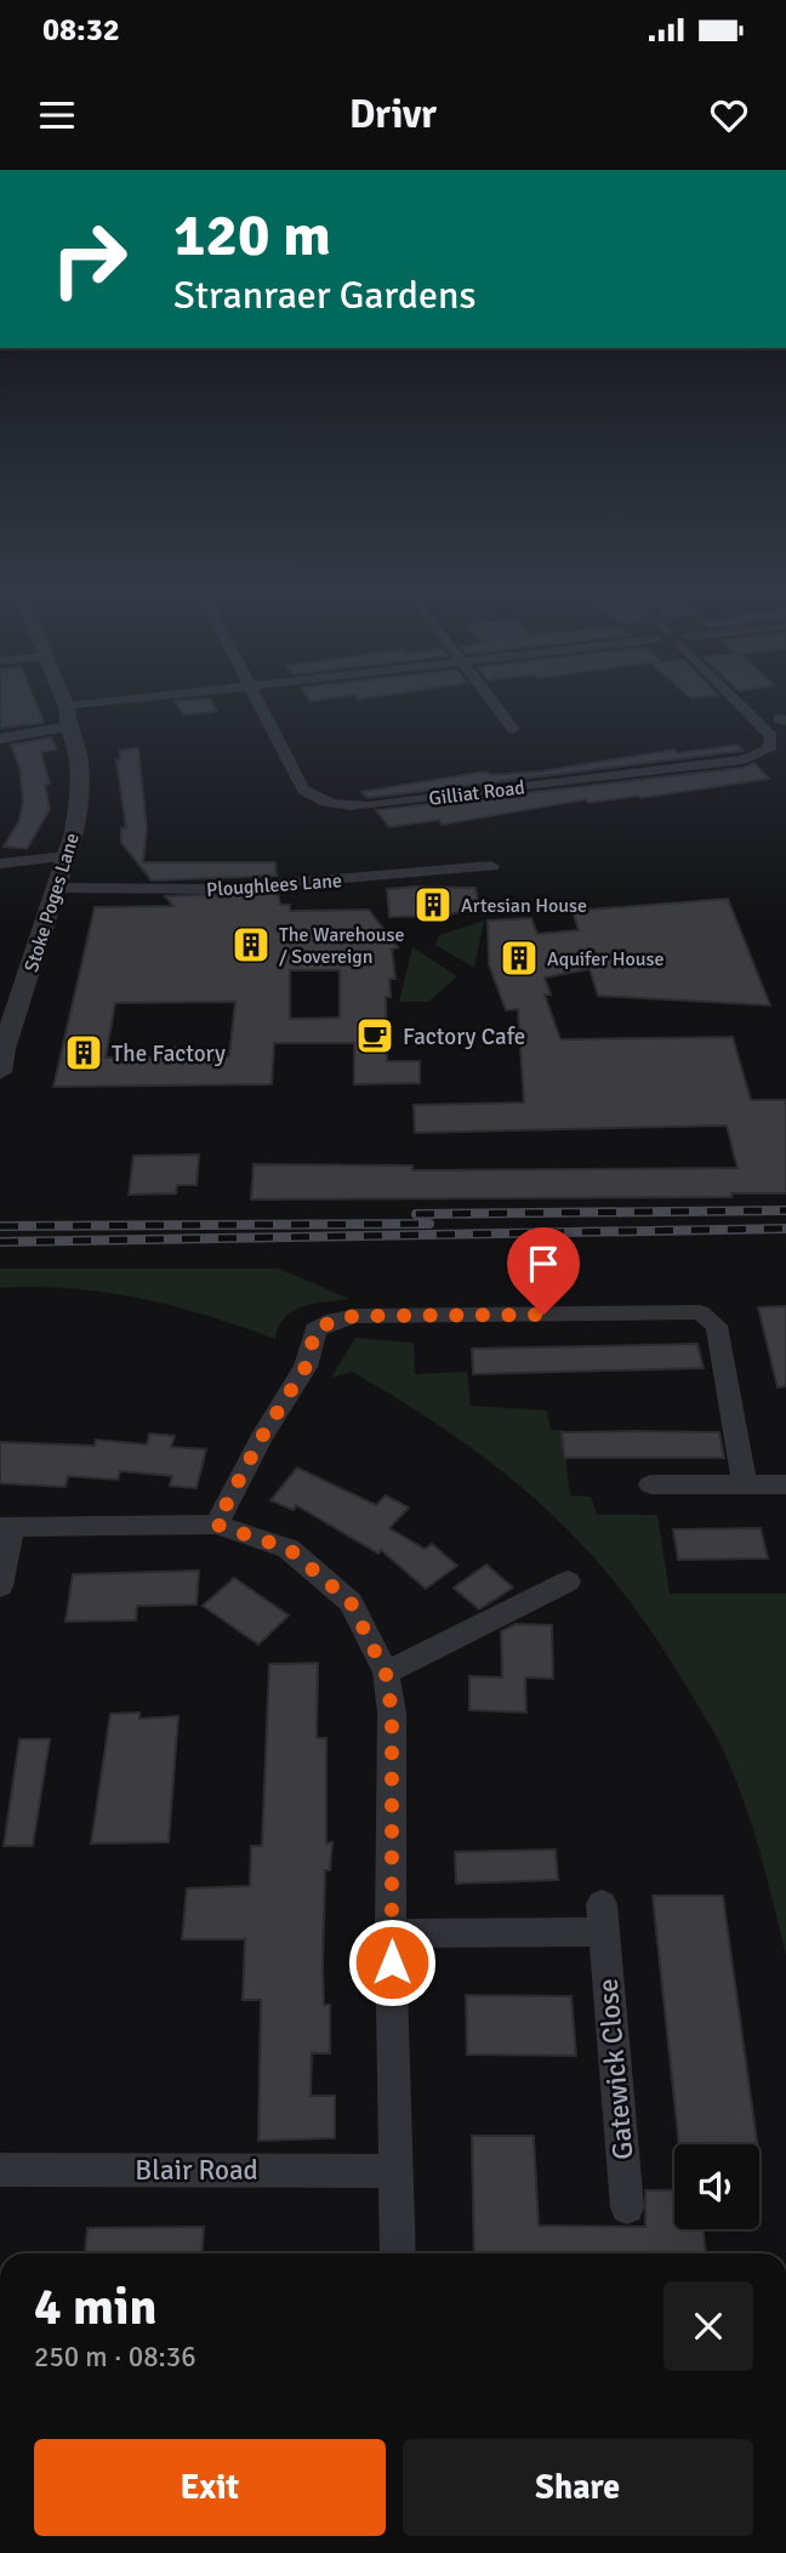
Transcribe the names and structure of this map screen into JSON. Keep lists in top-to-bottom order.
{
  "streets": {
    "street": [
      "Gilliat Road",
      "Ploughlees Lane",
      "Stoke Poges Lane",
      "Gatewick Close",
      "Blair Road"
    ]
  },
  "crossings": [
    ["Ploughlees Lane", "Stoke Poges Lane"]
  ],
  "places": {
    "building": [
      "Artesian House",
      "The Warehouse / Sovereign",
      "Aquifer House",
      "The Factory"
    ],
    "cafe": ["Factory Cafe"]
  },
  "page": {
    "status": "08:32",
    "header": "Drivr",
    "turn": ["120 m", "Stranraer Gardens"],
    "heading": ["4 min", "250 m · 08:36"],
    "buttons": ["Exit", "Share"]
  }
}
